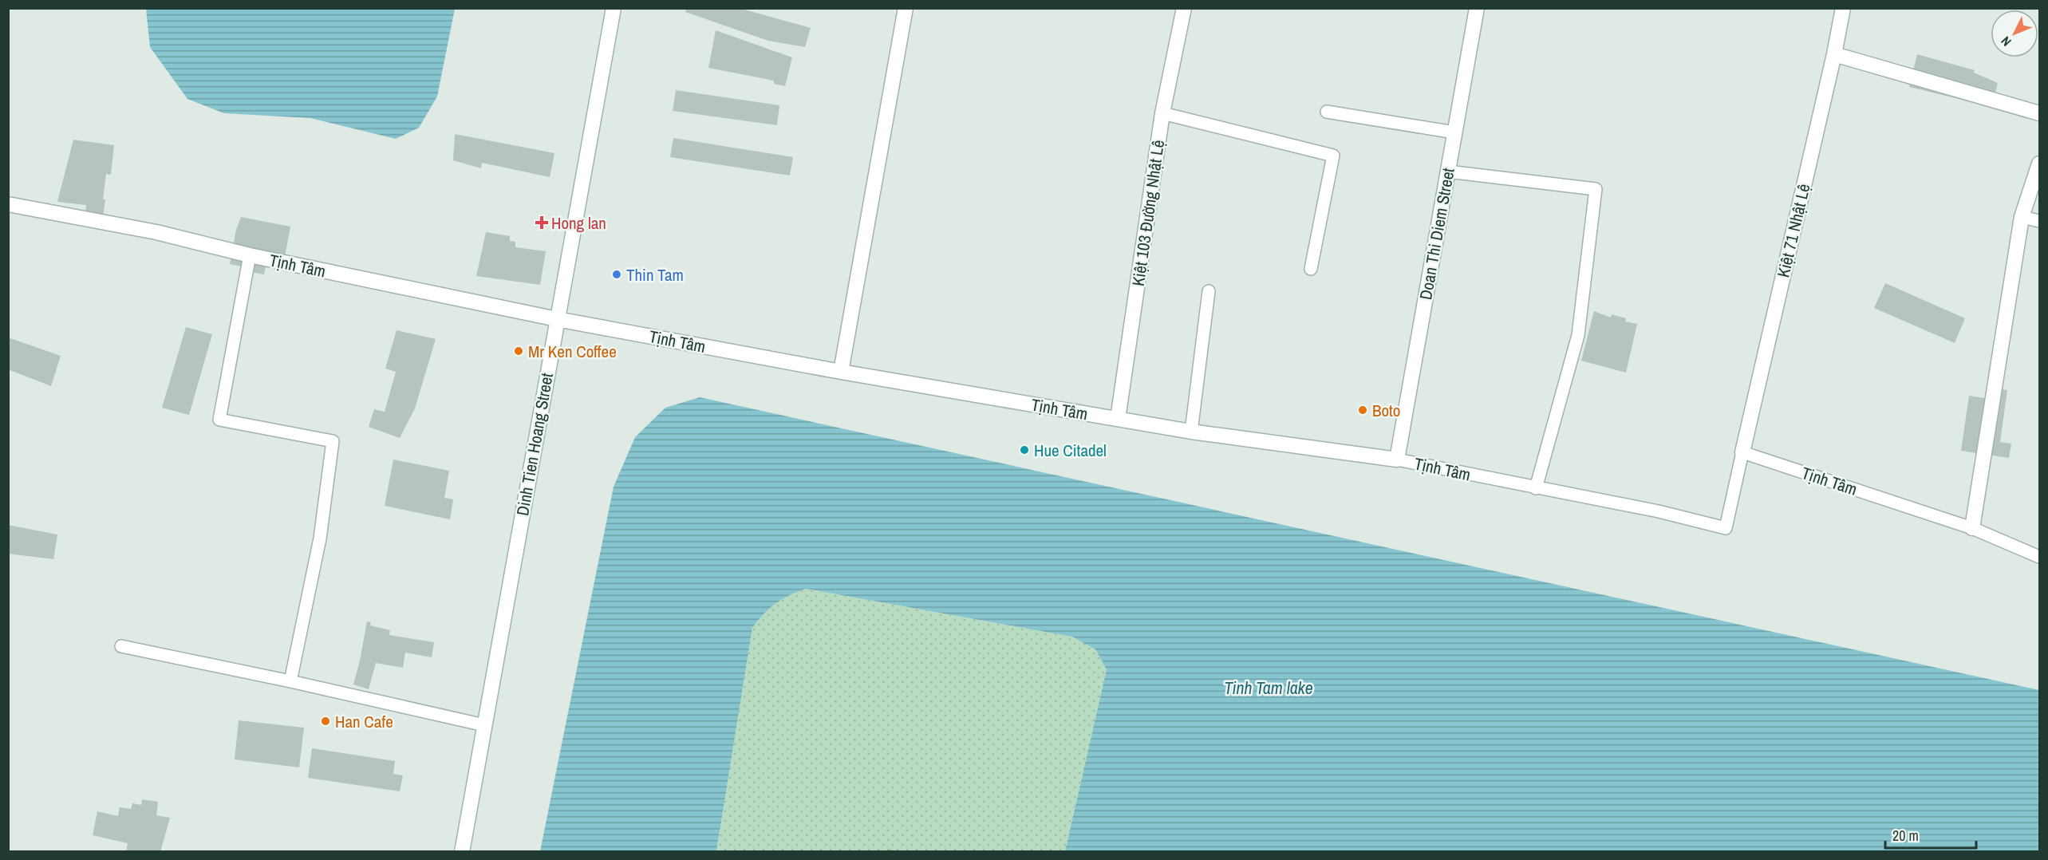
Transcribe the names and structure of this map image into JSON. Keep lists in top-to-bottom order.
{
  "streets": {
    "street": [
      "Kiệt 103 Đường Nhật Lệ",
      "Kiệt 71 Nhật Lệ",
      "Doan Thi Diem Street",
      "Tịnh Tâm",
      "Dinh Tien Hoang Street"
    ]
  },
  "crossings": [
    ["Kiệt 103 Đường Nhật Lệ", "Tịnh Tâm"],
    ["Kiệt 71 Nhật Lệ", "Tịnh Tâm"],
    ["Doan Thi Diem Street", "Tịnh Tâm"],
    ["Tịnh Tâm", "Dinh Tien Hoang Street"]
  ],
  "water": ["Tinh Tam lake"],
  "places": {
    "health": ["Hong lan"],
    "other": [
      "Thin Tam",
      "Mr Ken Coffee",
      "Boto",
      "Hue Citadel",
      "Han Cafe"
    ]
  },
  "scale_bar": "20 m",
  "north": "bottom left"
}
